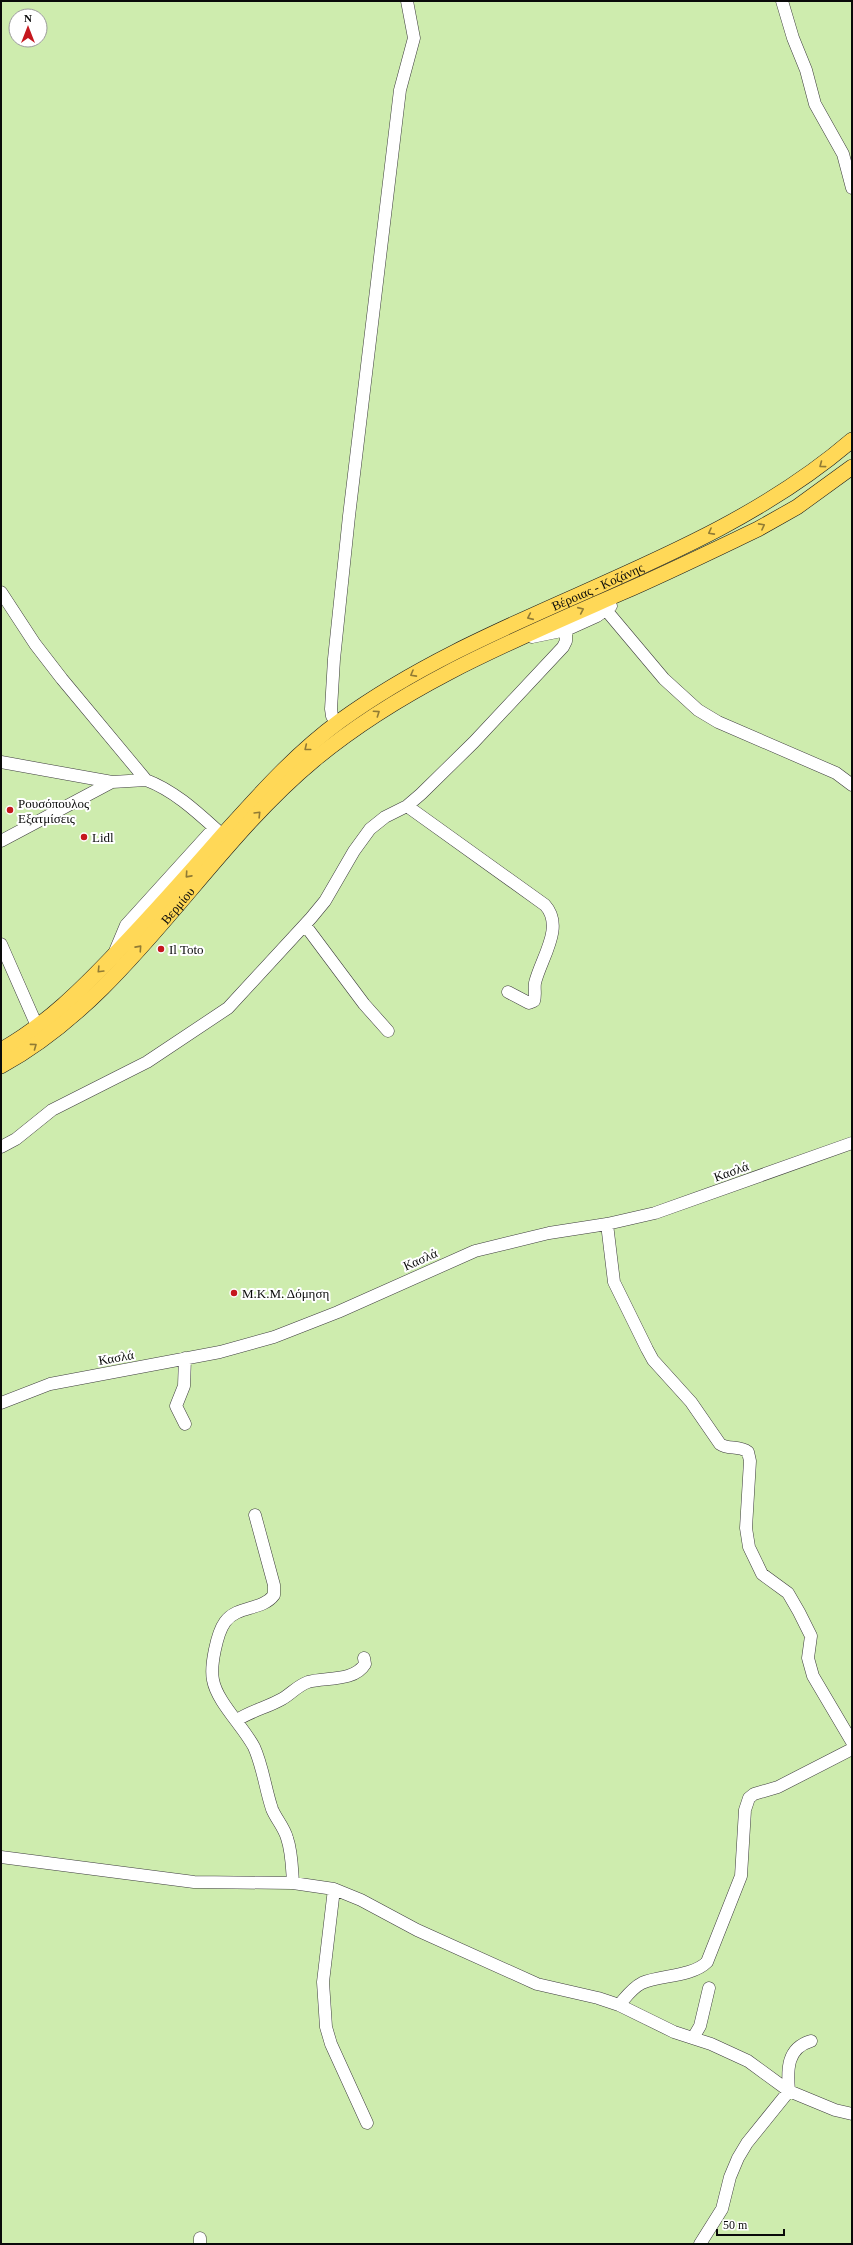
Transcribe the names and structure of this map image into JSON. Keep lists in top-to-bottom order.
{
  "streets": {
    "main road": ["Βέροιας - Κοζάνης", "Βερμίου"],
    "street": ["Κασλά"]
  },
  "crossings": [
    ["Βέροιας - Κοζάνης", "Βερμίου"]
  ],
  "places": [
    "Ρουσόπουλος Εξατμίσεις",
    "Lidl",
    "Il Toto",
    "Μ.Κ.Μ. Δόμηση"
  ],
  "scale_bar": "50 m",
  "north": "top"
}
